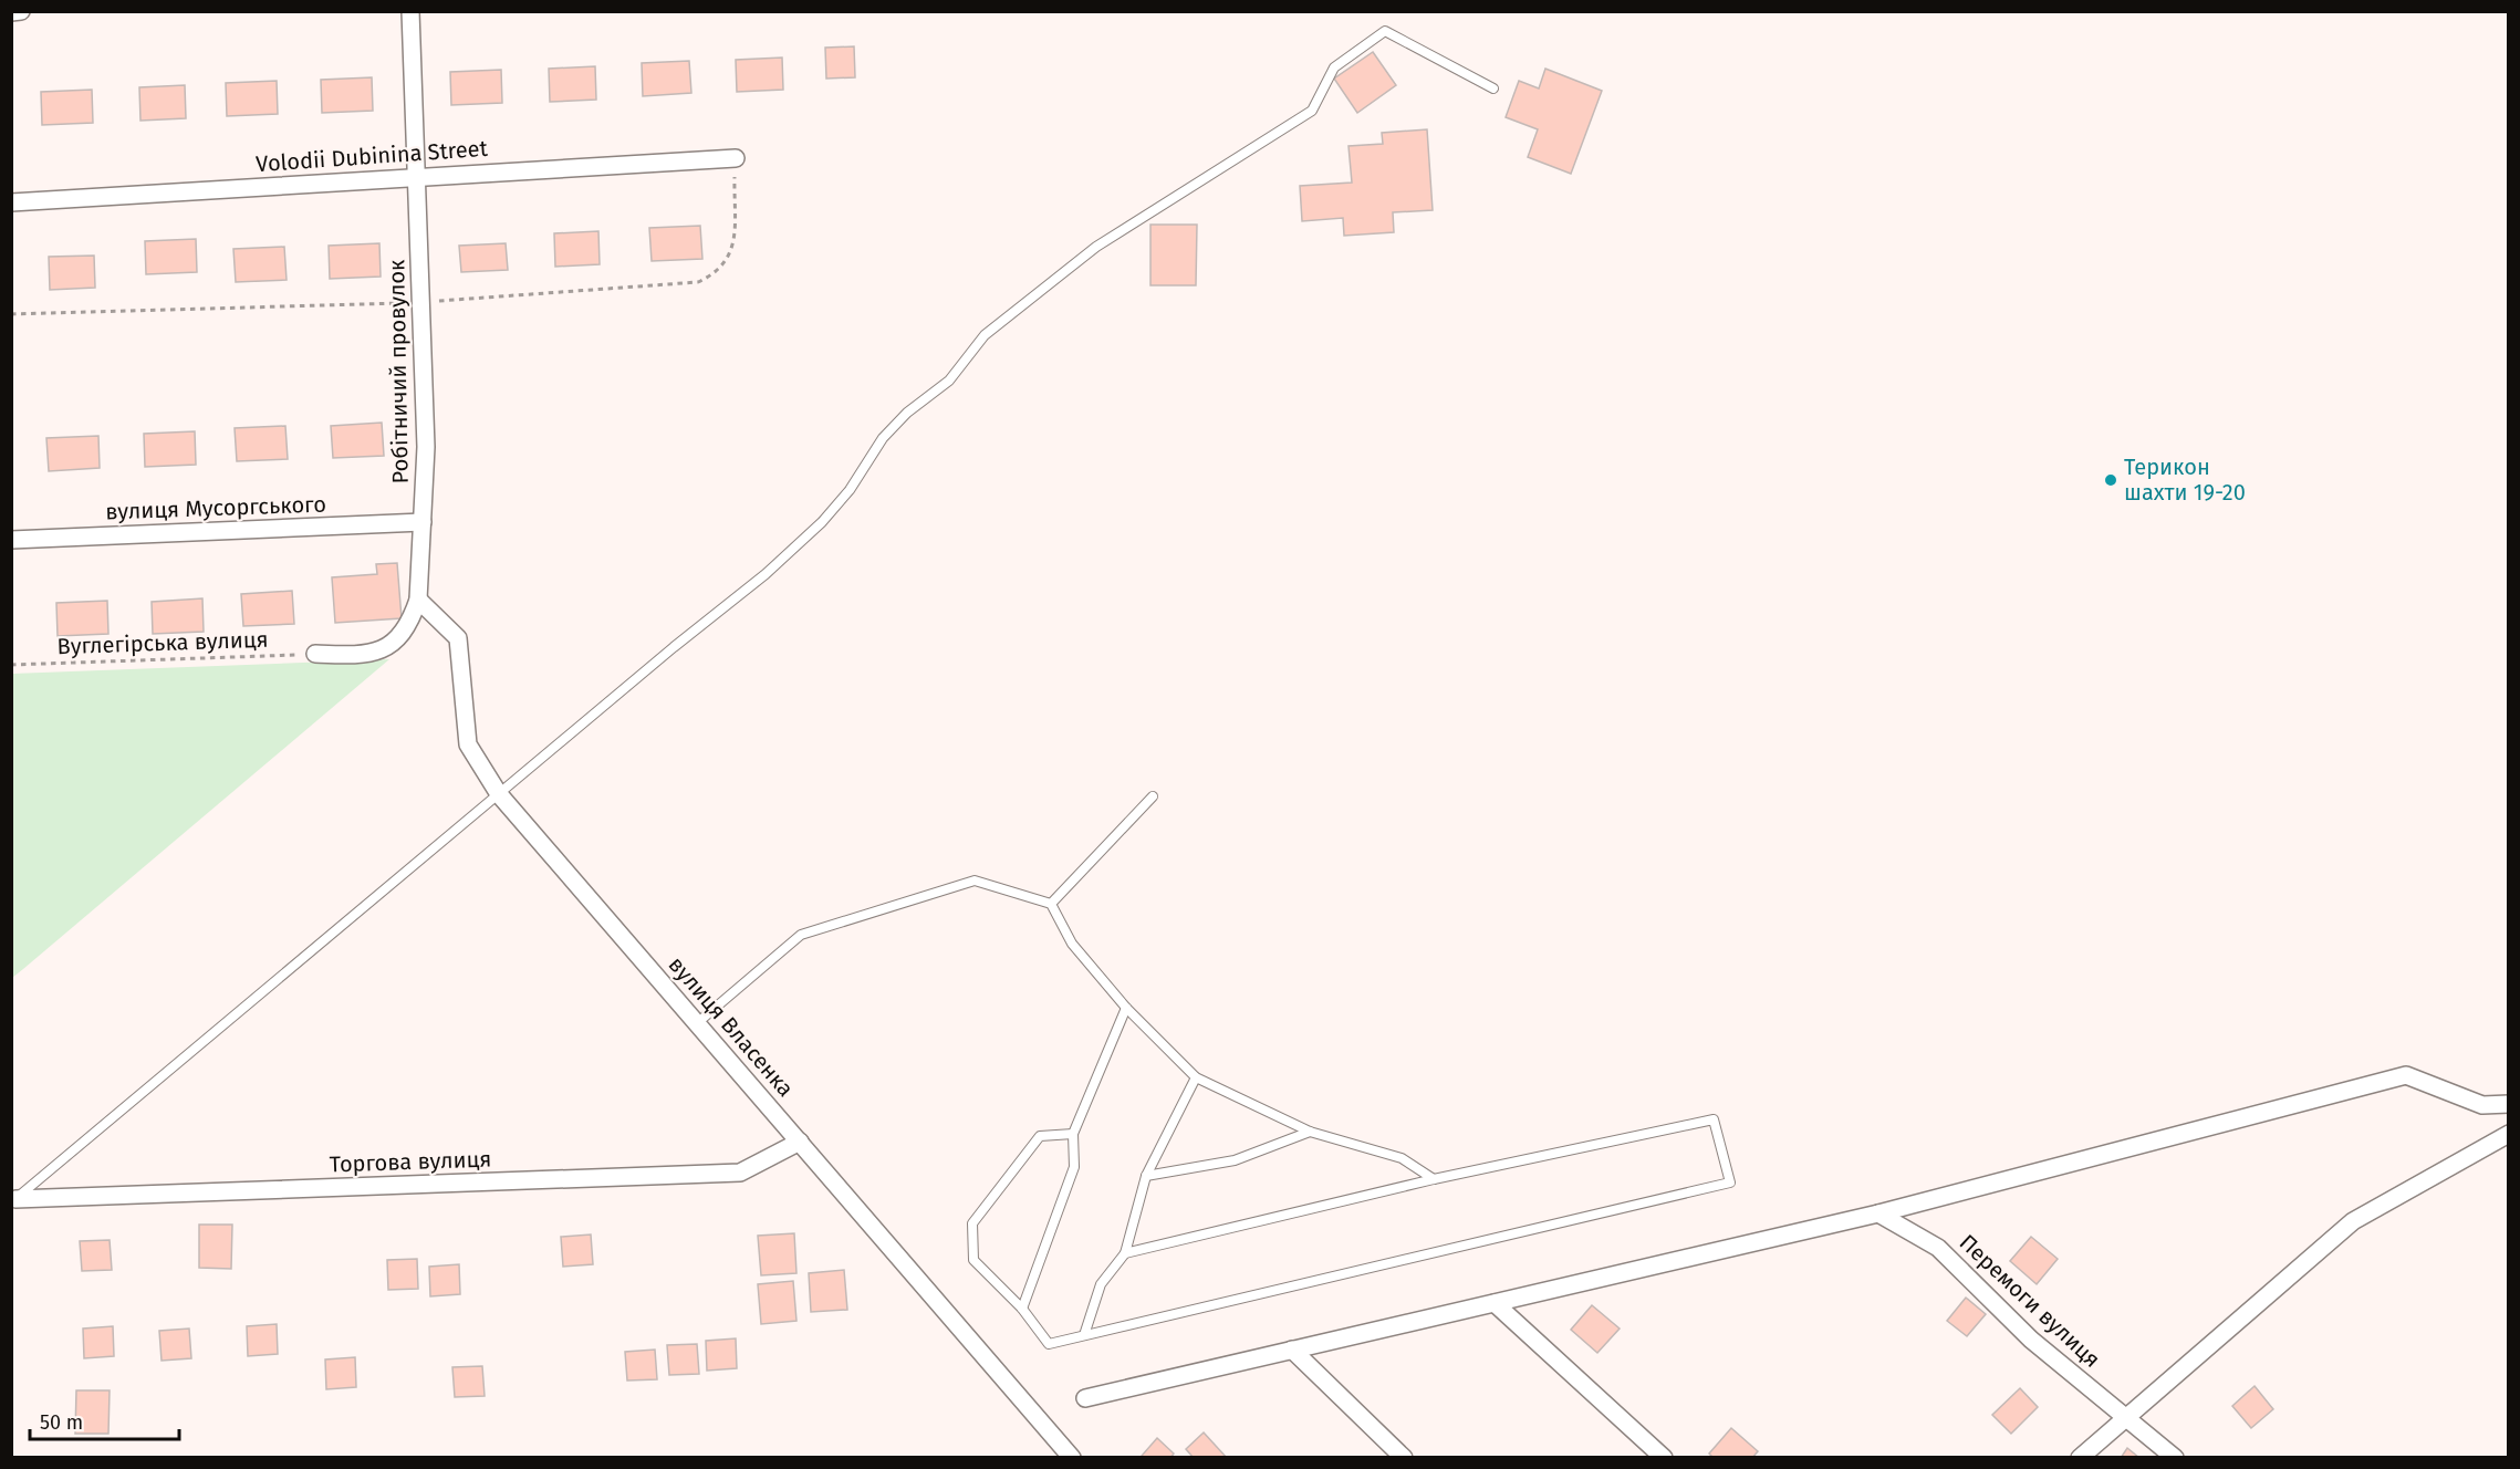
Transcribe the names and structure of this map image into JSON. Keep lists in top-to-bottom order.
{
  "streets": {
    "street": [
      "Volodii Dubinina Street",
      "Робітничий провулок",
      "вулиця Мусоргського",
      "вулиця Власенка",
      "Торгова вулиця",
      "Перемоги вулиця"
    ],
    "path": ["Вуглегірська вулиця"]
  },
  "crossings": [
    ["Volodii Dubinina Street", "Робітничий провулок"],
    ["Робітничий провулок", "вулиця Мусоргського"],
    ["Робітничий провулок", "Вуглегірська вулиця"],
    ["Робітничий провулок", "вулиця Власенка"],
    ["вулиця Власенка", "Торгова вулиця"]
  ],
  "places": ["Терикон шахти 19-20"],
  "scale_bar": "50 m"
}
